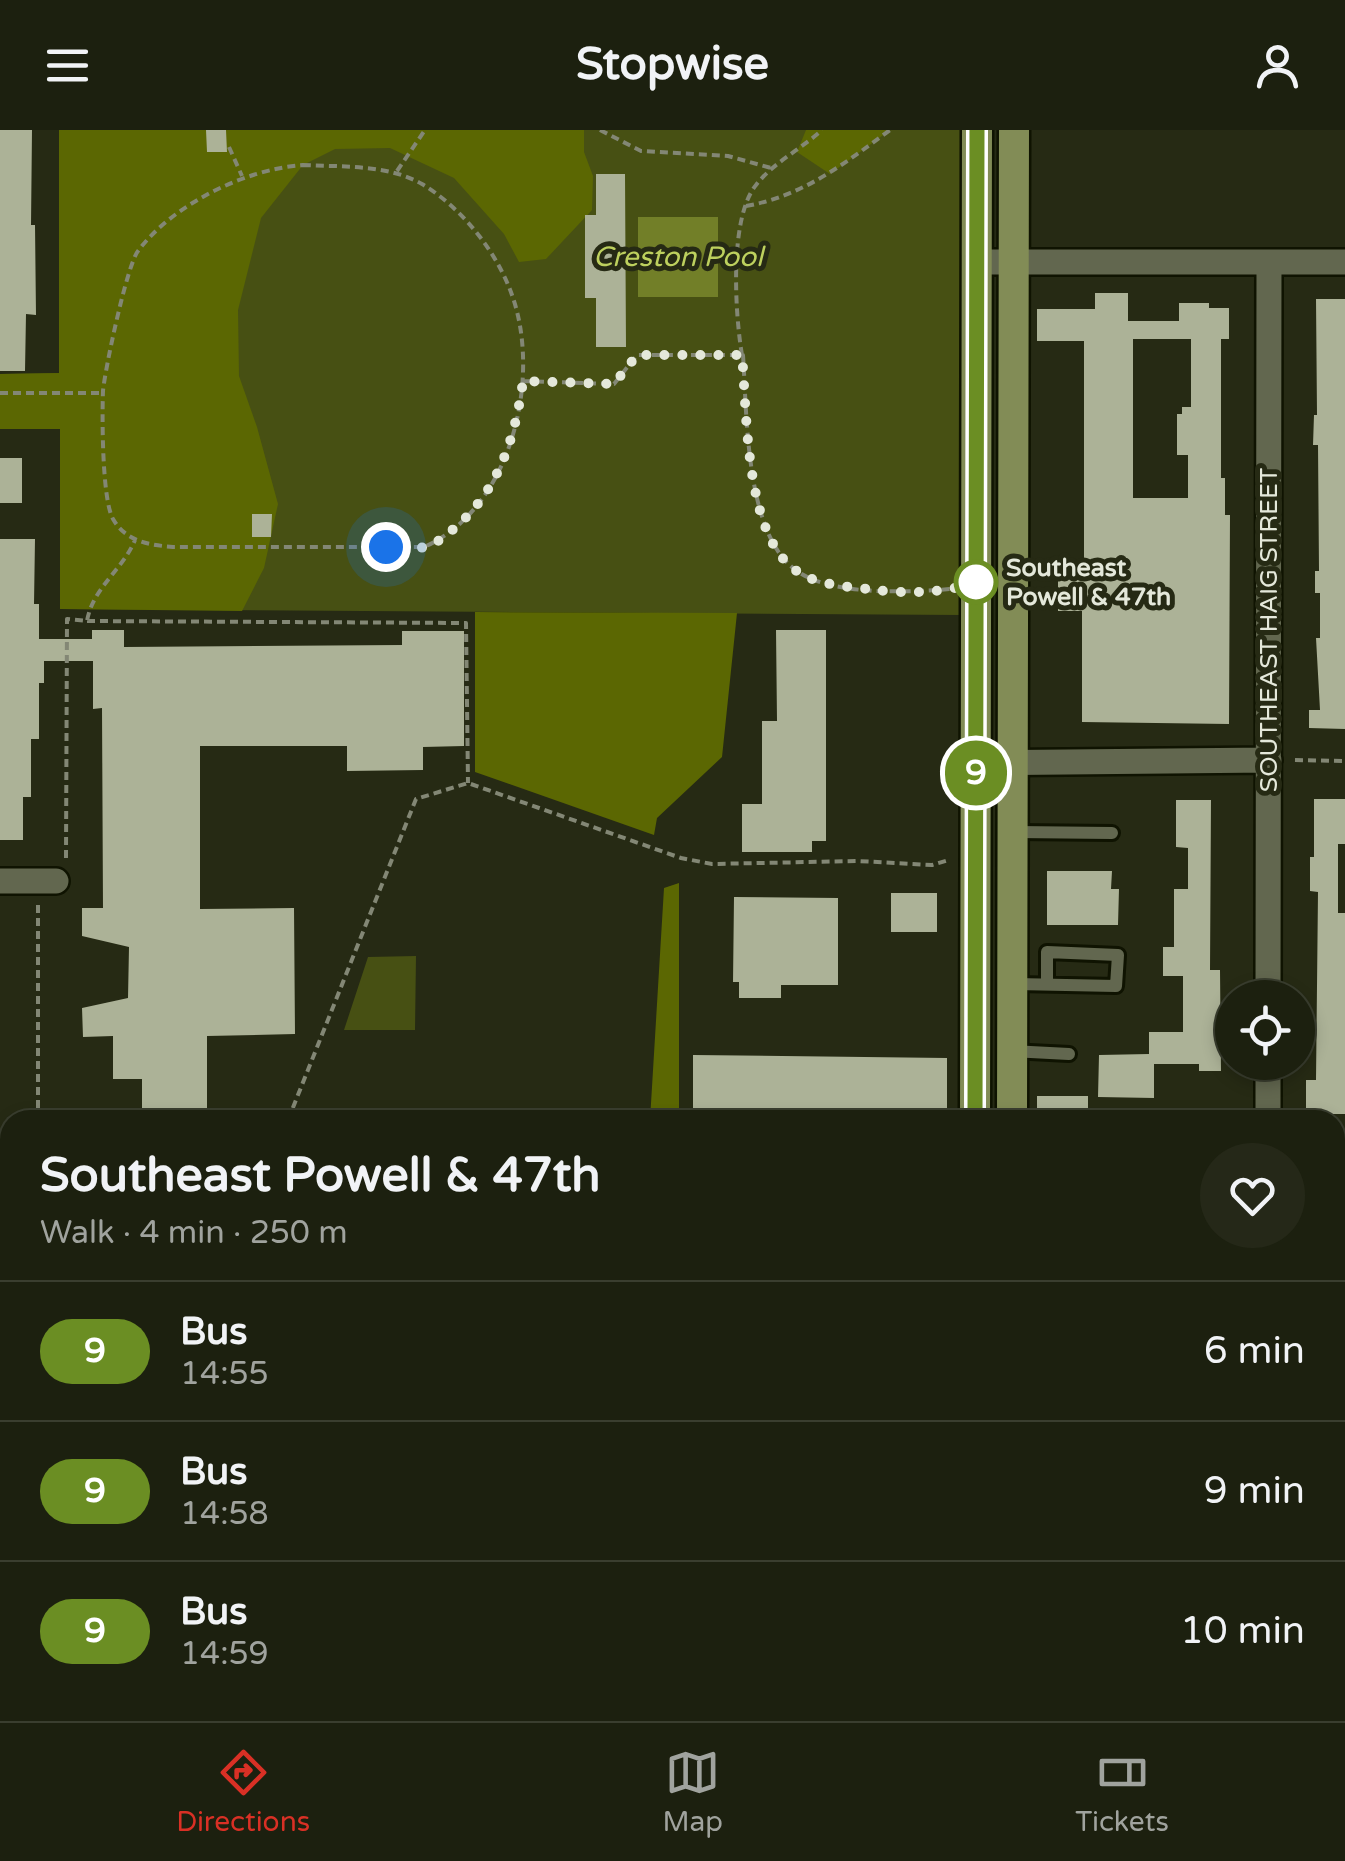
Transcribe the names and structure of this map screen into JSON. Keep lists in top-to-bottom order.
{
  "streets": {
    "street": ["SOUTHEAST HAIG STREET"]
  },
  "water": ["Creston Pool"],
  "places": ["Southeast Powell & 47th"],
  "lines": ["bus line 9"],
  "page": {
    "header": "Stopwise",
    "on_map": "9",
    "heading": ["Southeast Powell & 47th", "Walk · 4 min · 250 m"],
    "list": [
      {
        "mark": "9",
        "name": "Bus",
        "note": "14:55",
        "value": "6 min"
      },
      {
        "mark": "9",
        "name": "Bus",
        "note": "14:58",
        "value": "9 min"
      },
      {
        "mark": "9",
        "name": "Bus",
        "note": "14:59",
        "value": "10 min"
      }
    ],
    "tabs": ["Directions", "Map", "Tickets"]
  }
}
